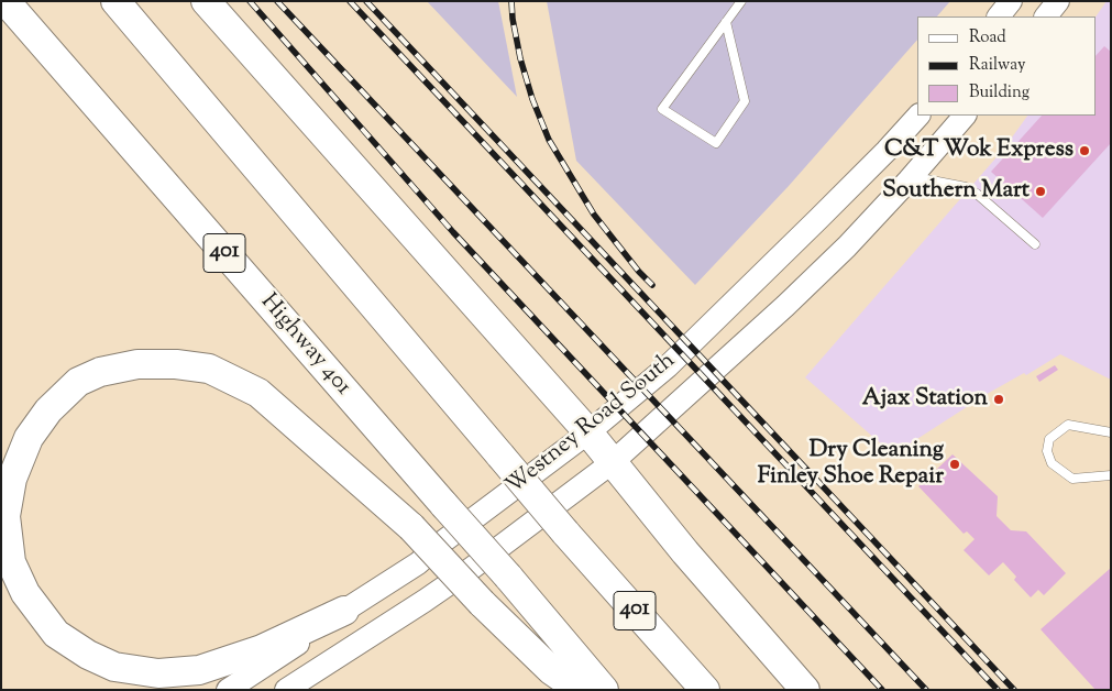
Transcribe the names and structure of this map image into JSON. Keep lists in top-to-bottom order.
{
  "streets": {
    "highway": ["401", "Highway 401"],
    "main road": ["Westney Road South"]
  },
  "places": [
    "C&T Wok Express",
    "Southern Mart",
    "Ajax Station",
    "Dry Cleaning Finley Shoe Repair"
  ],
  "legend": ["Road", "Railway", "Building"]
}
